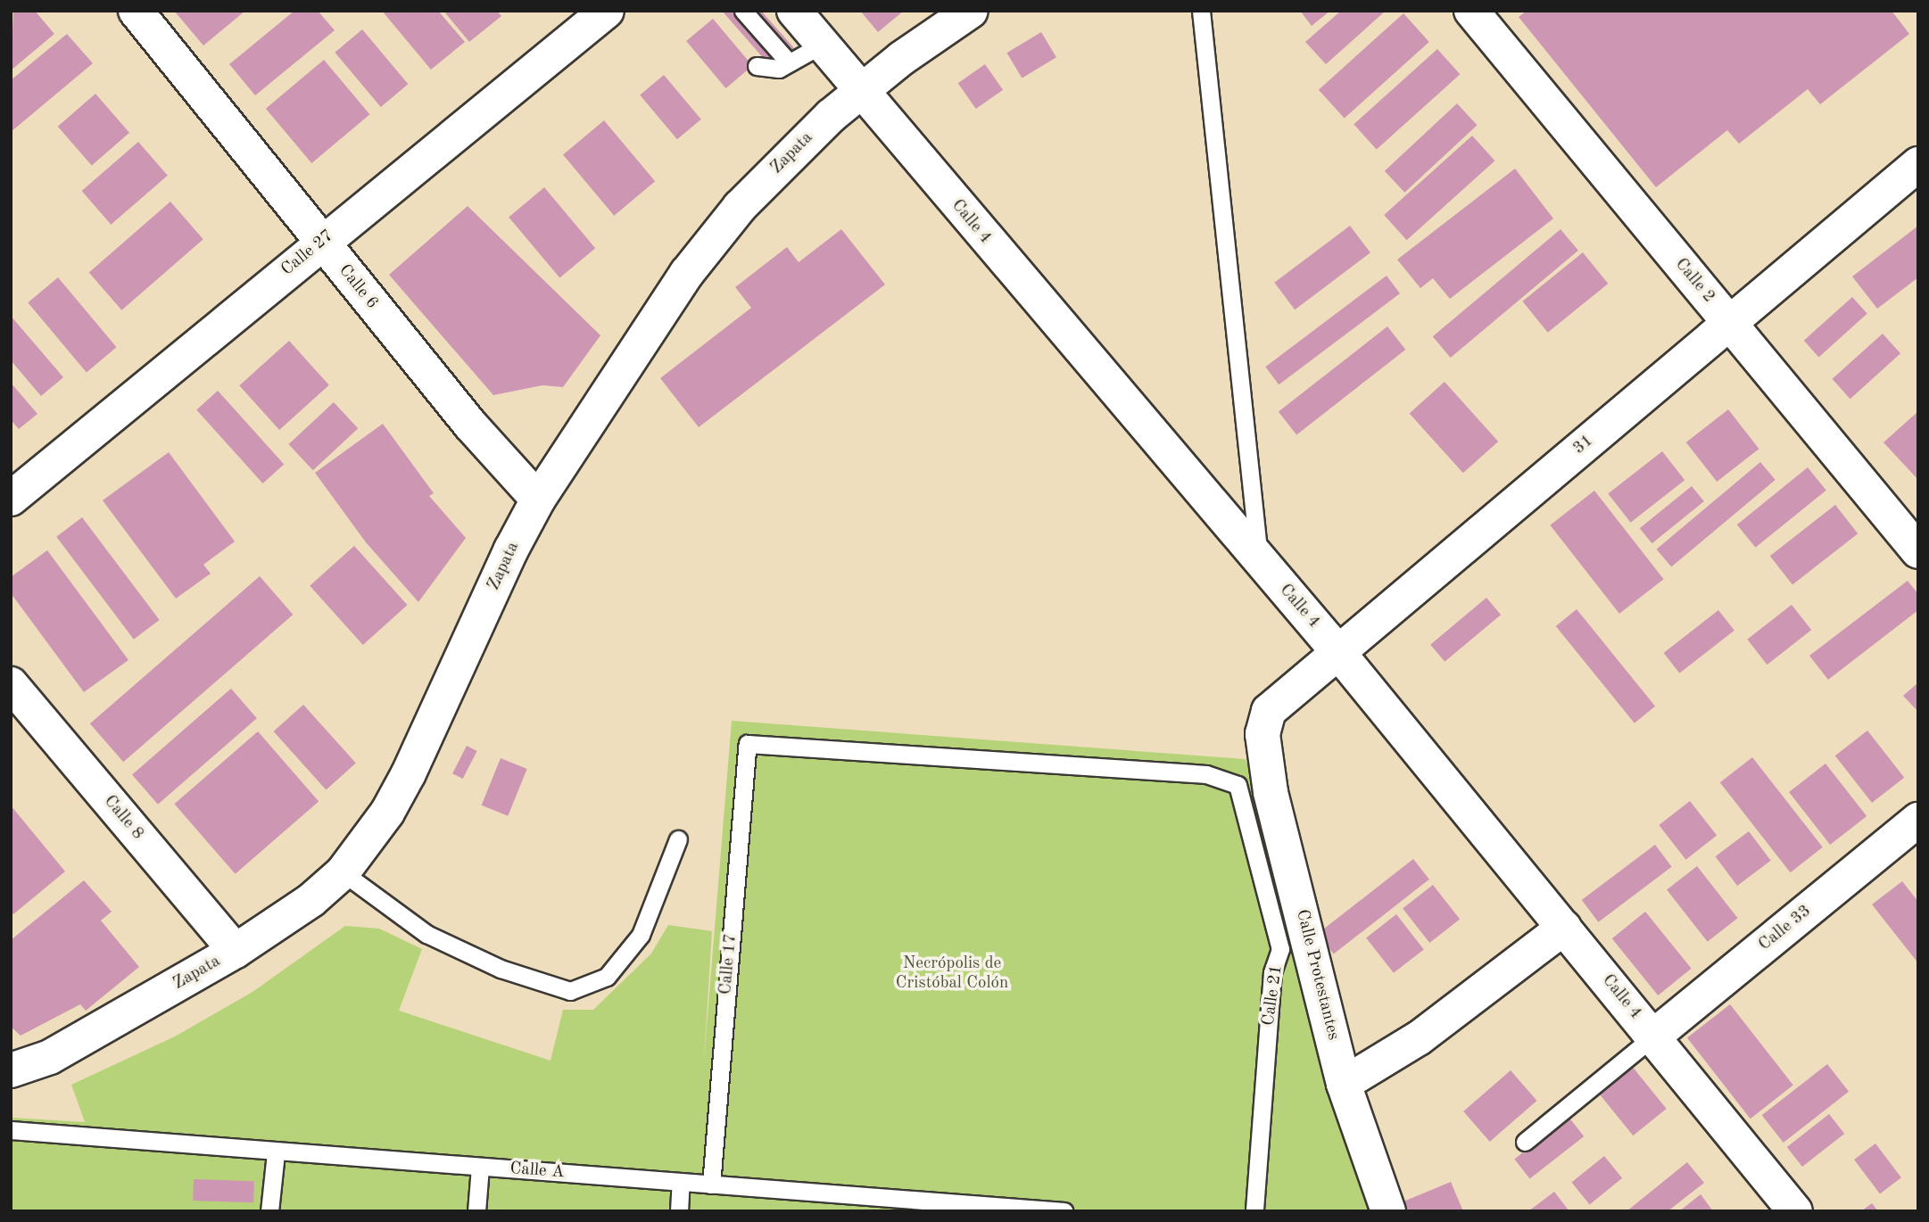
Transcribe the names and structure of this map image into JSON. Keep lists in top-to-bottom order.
{
  "streets": {
    "street": [
      "Zapata",
      "Calle 4",
      "Calle 27",
      "Calle 2",
      "Calle 6",
      "31",
      "Calle 8",
      "Calle 33",
      "Calle Protestantes"
    ],
    "lane": ["Calle 17", "Calle 21", "Calle A"]
  },
  "crossings": [
    ["Zapata", "Calle 4"],
    ["Zapata", "Calle 6"],
    ["Zapata", "Calle 8"],
    ["Calle 4", "31"],
    ["Calle 4", "Calle 33"],
    ["Calle 27", "Calle 6"],
    ["Calle 2", "31"],
    ["31", "Calle Protestantes"],
    ["Calle 17", "Calle 21"],
    ["Calle 17", "Calle A"]
  ],
  "parks": ["Necrópolis de Cristóbal Colón"]
}
